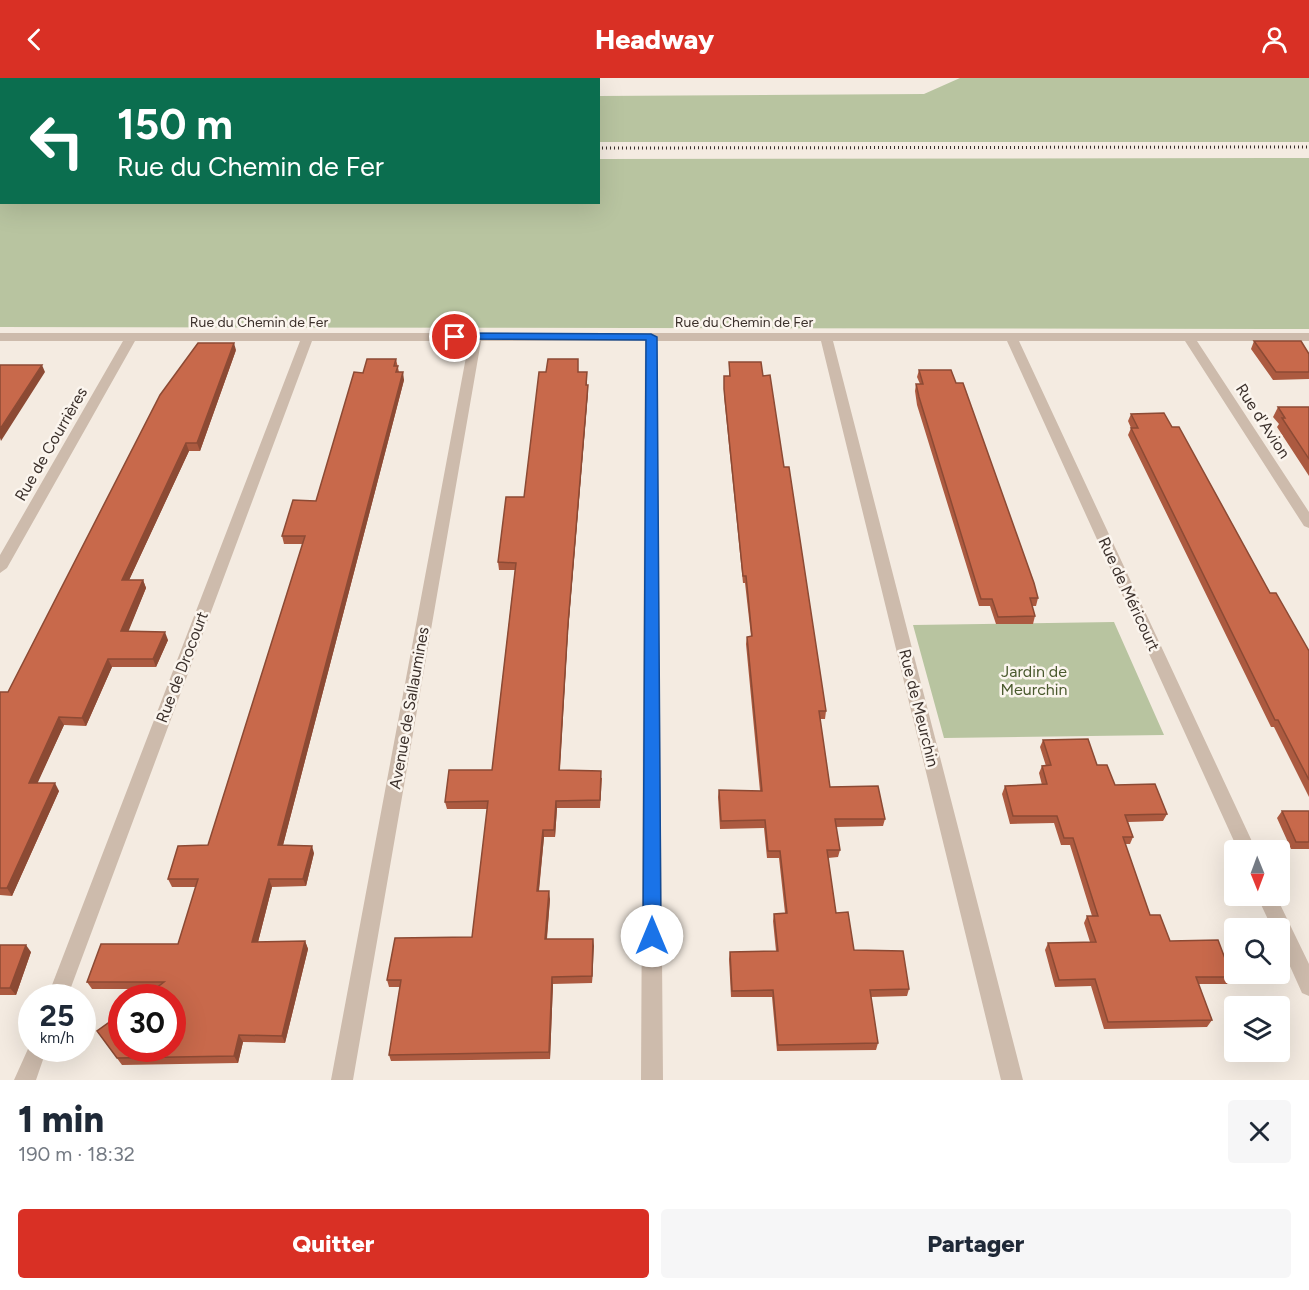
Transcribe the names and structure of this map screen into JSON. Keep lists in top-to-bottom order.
{
  "streets": {
    "street": [
      "Rue du Chemin de Fer",
      "Rue d'Avion",
      "Rue de Courrières",
      "Rue de Méricourt",
      "Rue de Drocourt",
      "Avenue de Sallaumines",
      "Rue de Meurchin"
    ]
  },
  "crossings": [
    ["Rue du Chemin de Fer", "Rue d'Avion"],
    ["Rue du Chemin de Fer", "Rue de Courrières"],
    ["Rue du Chemin de Fer", "Rue de Méricourt"],
    ["Rue du Chemin de Fer", "Rue de Drocourt"],
    ["Rue du Chemin de Fer", "Avenue de Sallaumines"],
    ["Rue du Chemin de Fer", "Rue de Meurchin"]
  ],
  "parks": ["Jardin de Meurchin"],
  "north": "bottom",
  "page": {
    "header": "Headway",
    "turn": ["150 m", "Rue du Chemin de Fer"],
    "speed": "25 km/h",
    "limit": "30",
    "heading": ["1 min", "190 m · 18:32"],
    "buttons": ["Quitter", "Partager"]
  }
}
